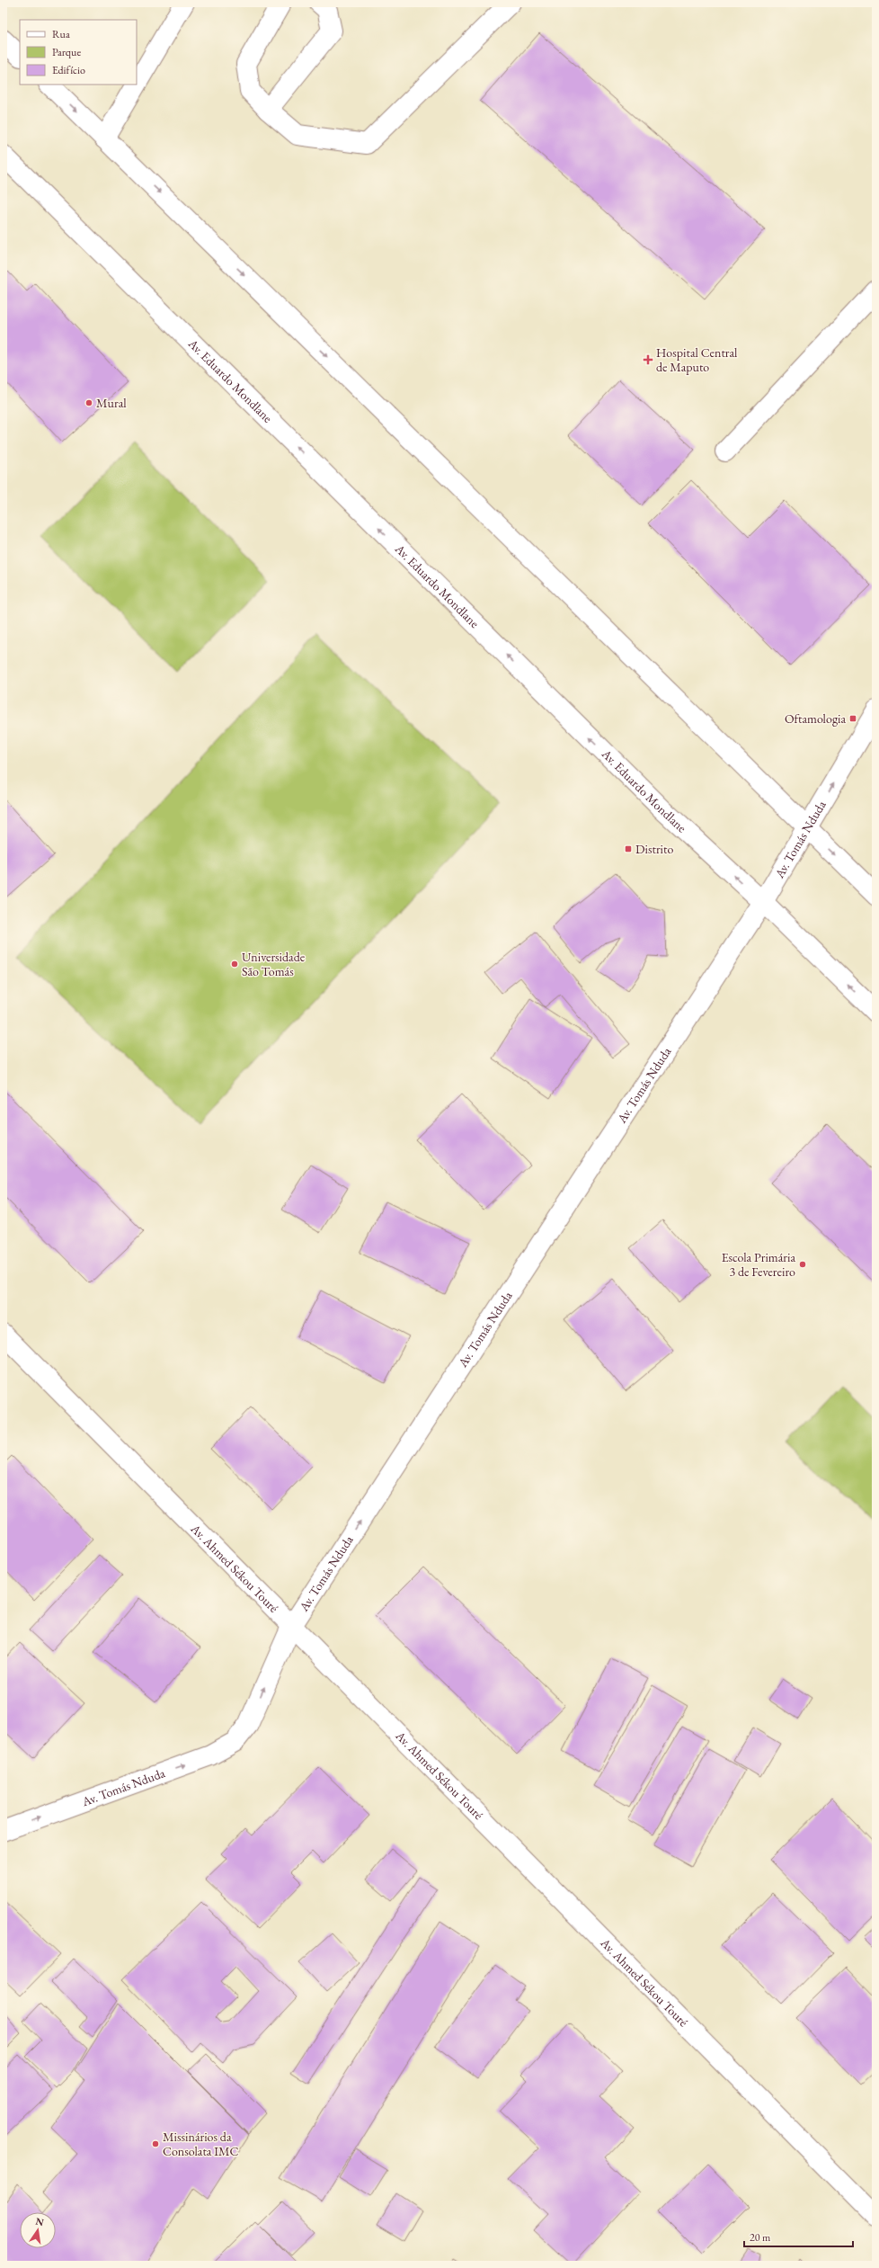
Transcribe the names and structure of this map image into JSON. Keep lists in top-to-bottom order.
{
  "streets": {
    "street": ["Av. Eduardo Mondlane", "Av. Tomás Nduda", "Av. Ahmed Sékou Touré"]
  },
  "crossings": [
    ["Av. Eduardo Mondlane", "Av. Tomás Nduda"],
    ["Av. Tomás Nduda", "Av. Ahmed Sékou Touré"]
  ],
  "one_way": ["Av. Tomás Nduda"],
  "places": {
    "health": ["Hospital Central de Maputo"],
    "other": [
      "Mural",
      "Universidade São Tomás",
      "Escola Primária 3 de Fevereiro",
      "Missinários da Consolata IMC"
    ],
    "transit": ["Oftamologia", "Distrito"]
  },
  "legend": ["Rua", "Parque", "Edifício"],
  "scale_bar": "20 m",
  "north": "top"
}
